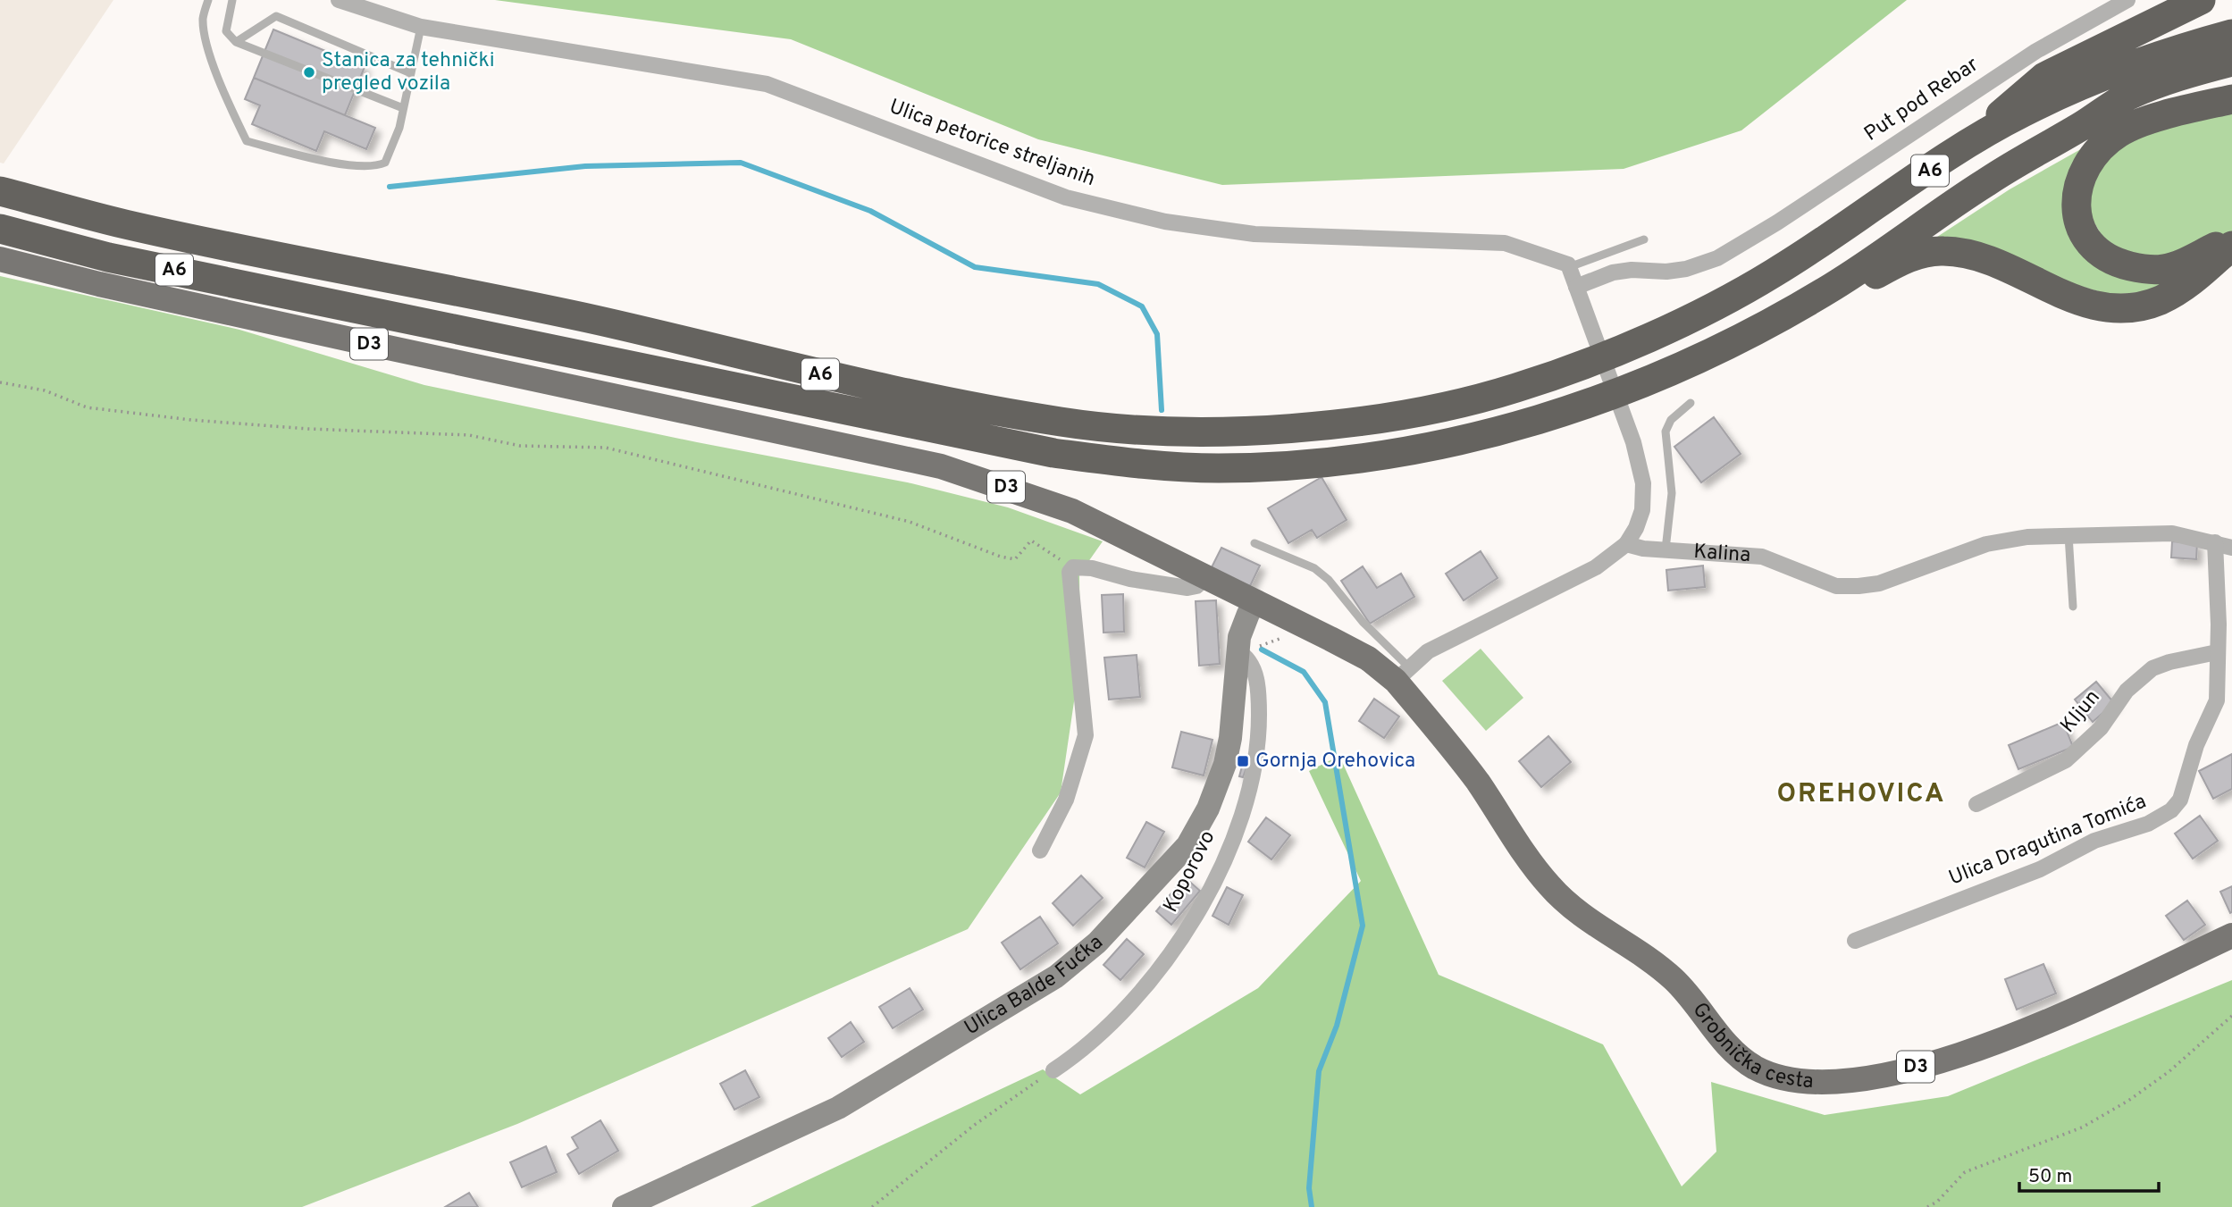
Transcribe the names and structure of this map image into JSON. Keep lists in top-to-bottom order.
{
  "streets": {
    "highway": ["A6"],
    "main road": ["D3", "Ulica Balde Fućka", "Grobnička cesta"],
    "street": [
      "Put pod Rebar",
      "Ulica petorice streljanih",
      "Kalina",
      "Kljun",
      "Ulica Dragutina Tomića",
      "Koporovo"
    ]
  },
  "crossings": [
    ["D3", "Ulica Balde Fućka"],
    ["D3", "Grobnička cesta"],
    ["Kalina", "Ulica Dragutina Tomića"],
    ["Kljun", "Ulica Dragutina Tomića"],
    ["Koporovo", "Ulica Balde Fućka"]
  ],
  "districts": ["OREHOVICA"],
  "places": {
    "other": ["Stanica za tehnički pregled vozila"],
    "transit": ["Gornja Orehovica"]
  },
  "scale_bar": "50 m"
}
